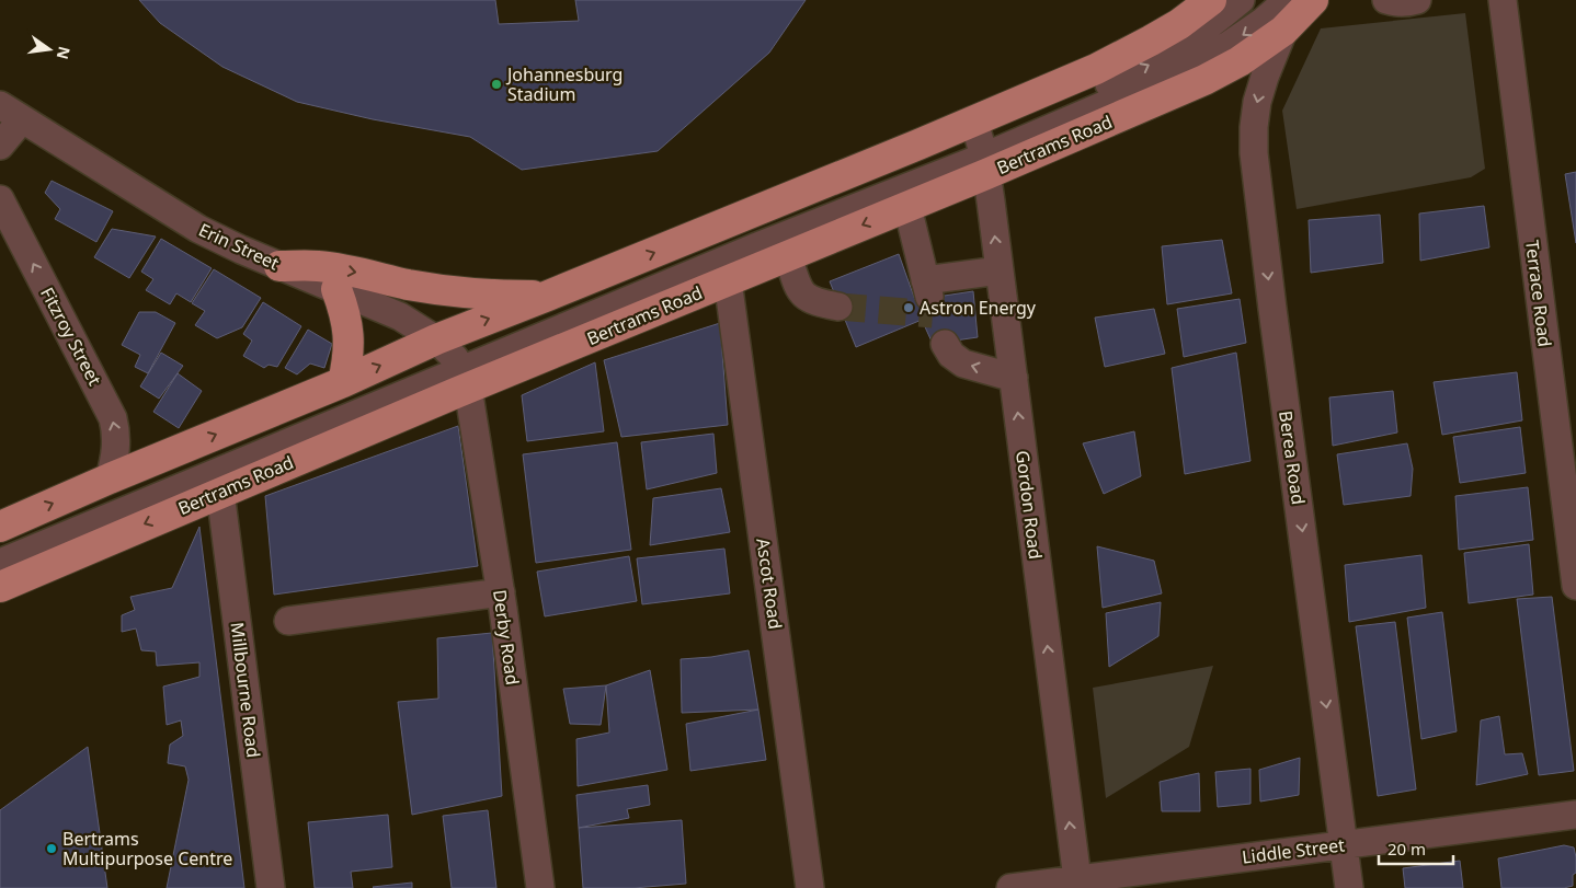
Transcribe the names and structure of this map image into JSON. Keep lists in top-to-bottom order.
{
  "streets": {
    "main road": ["Bertrams Road"],
    "street": [
      "Erin Street",
      "Terrace Road",
      "Fitzroy Street",
      "Berea Road",
      "Gordon Road",
      "Ascot Road",
      "Derby Road",
      "Millbourne Road",
      "Liddle Street"
    ]
  },
  "crossings": [
    ["Bertrams Road", "Erin Street"],
    ["Bertrams Road", "Fitzroy Street"],
    ["Bertrams Road", "Berea Road"],
    ["Bertrams Road", "Gordon Road"],
    ["Bertrams Road", "Ascot Road"],
    ["Bertrams Road", "Derby Road"],
    ["Bertrams Road", "Millbourne Road"],
    ["Erin Street", "Derby Road"],
    ["Berea Road", "Liddle Street"],
    ["Gordon Road", "Liddle Street"]
  ],
  "one_way": ["Fitzroy Street", "Berea Road", "Gordon Road"],
  "places": ["Johannesburg Stadium", "Astron Energy", "Bertrams Multipurpose Centre"],
  "scale_bar": "20 m",
  "north": "right"
}
